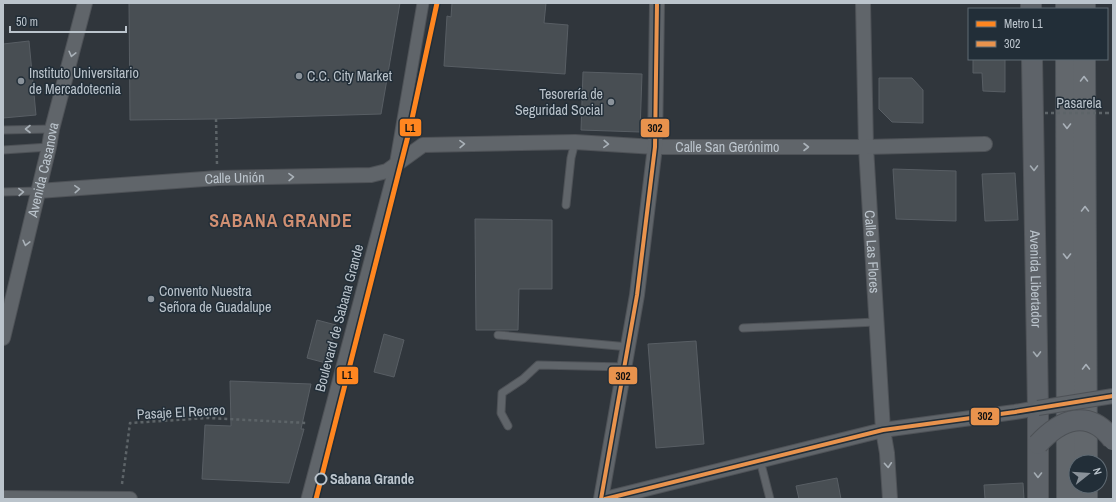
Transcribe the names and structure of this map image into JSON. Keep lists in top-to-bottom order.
{
  "streets": {
    "main road": ["Avenida Libertador"],
    "street": [
      "Calle San Gerónimo",
      "Avenida Casanova",
      "Calle Unión",
      "Calle Las Flores",
      "Boulevard de Sabana Grande"
    ],
    "path": ["Pasarela", "Pasaje El Recreo"]
  },
  "crossings": [
    ["Calle San Gerónimo", "Calle Unión"],
    ["Calle San Gerónimo", "Calle Las Flores"],
    ["Avenida Casanova", "Calle Unión"],
    ["Calle Unión", "Boulevard de Sabana Grande"]
  ],
  "one_way": ["Calle San Gerónimo", "Avenida Casanova", "Calle Unión"],
  "districts": ["SABANA GRANDE"],
  "places": [
    "C.C. City Market",
    "Instituto Universitario de Mercadotecnia",
    "Tesorería de Seguridad Social",
    "Convento Nuestra Señora de Guadalupe",
    "Sabana Grande"
  ],
  "lines": ["metro line L1", "transit line 302"],
  "legend": ["Metro L1", "302"],
  "scale_bar": "50 m",
  "north": "right"
}
